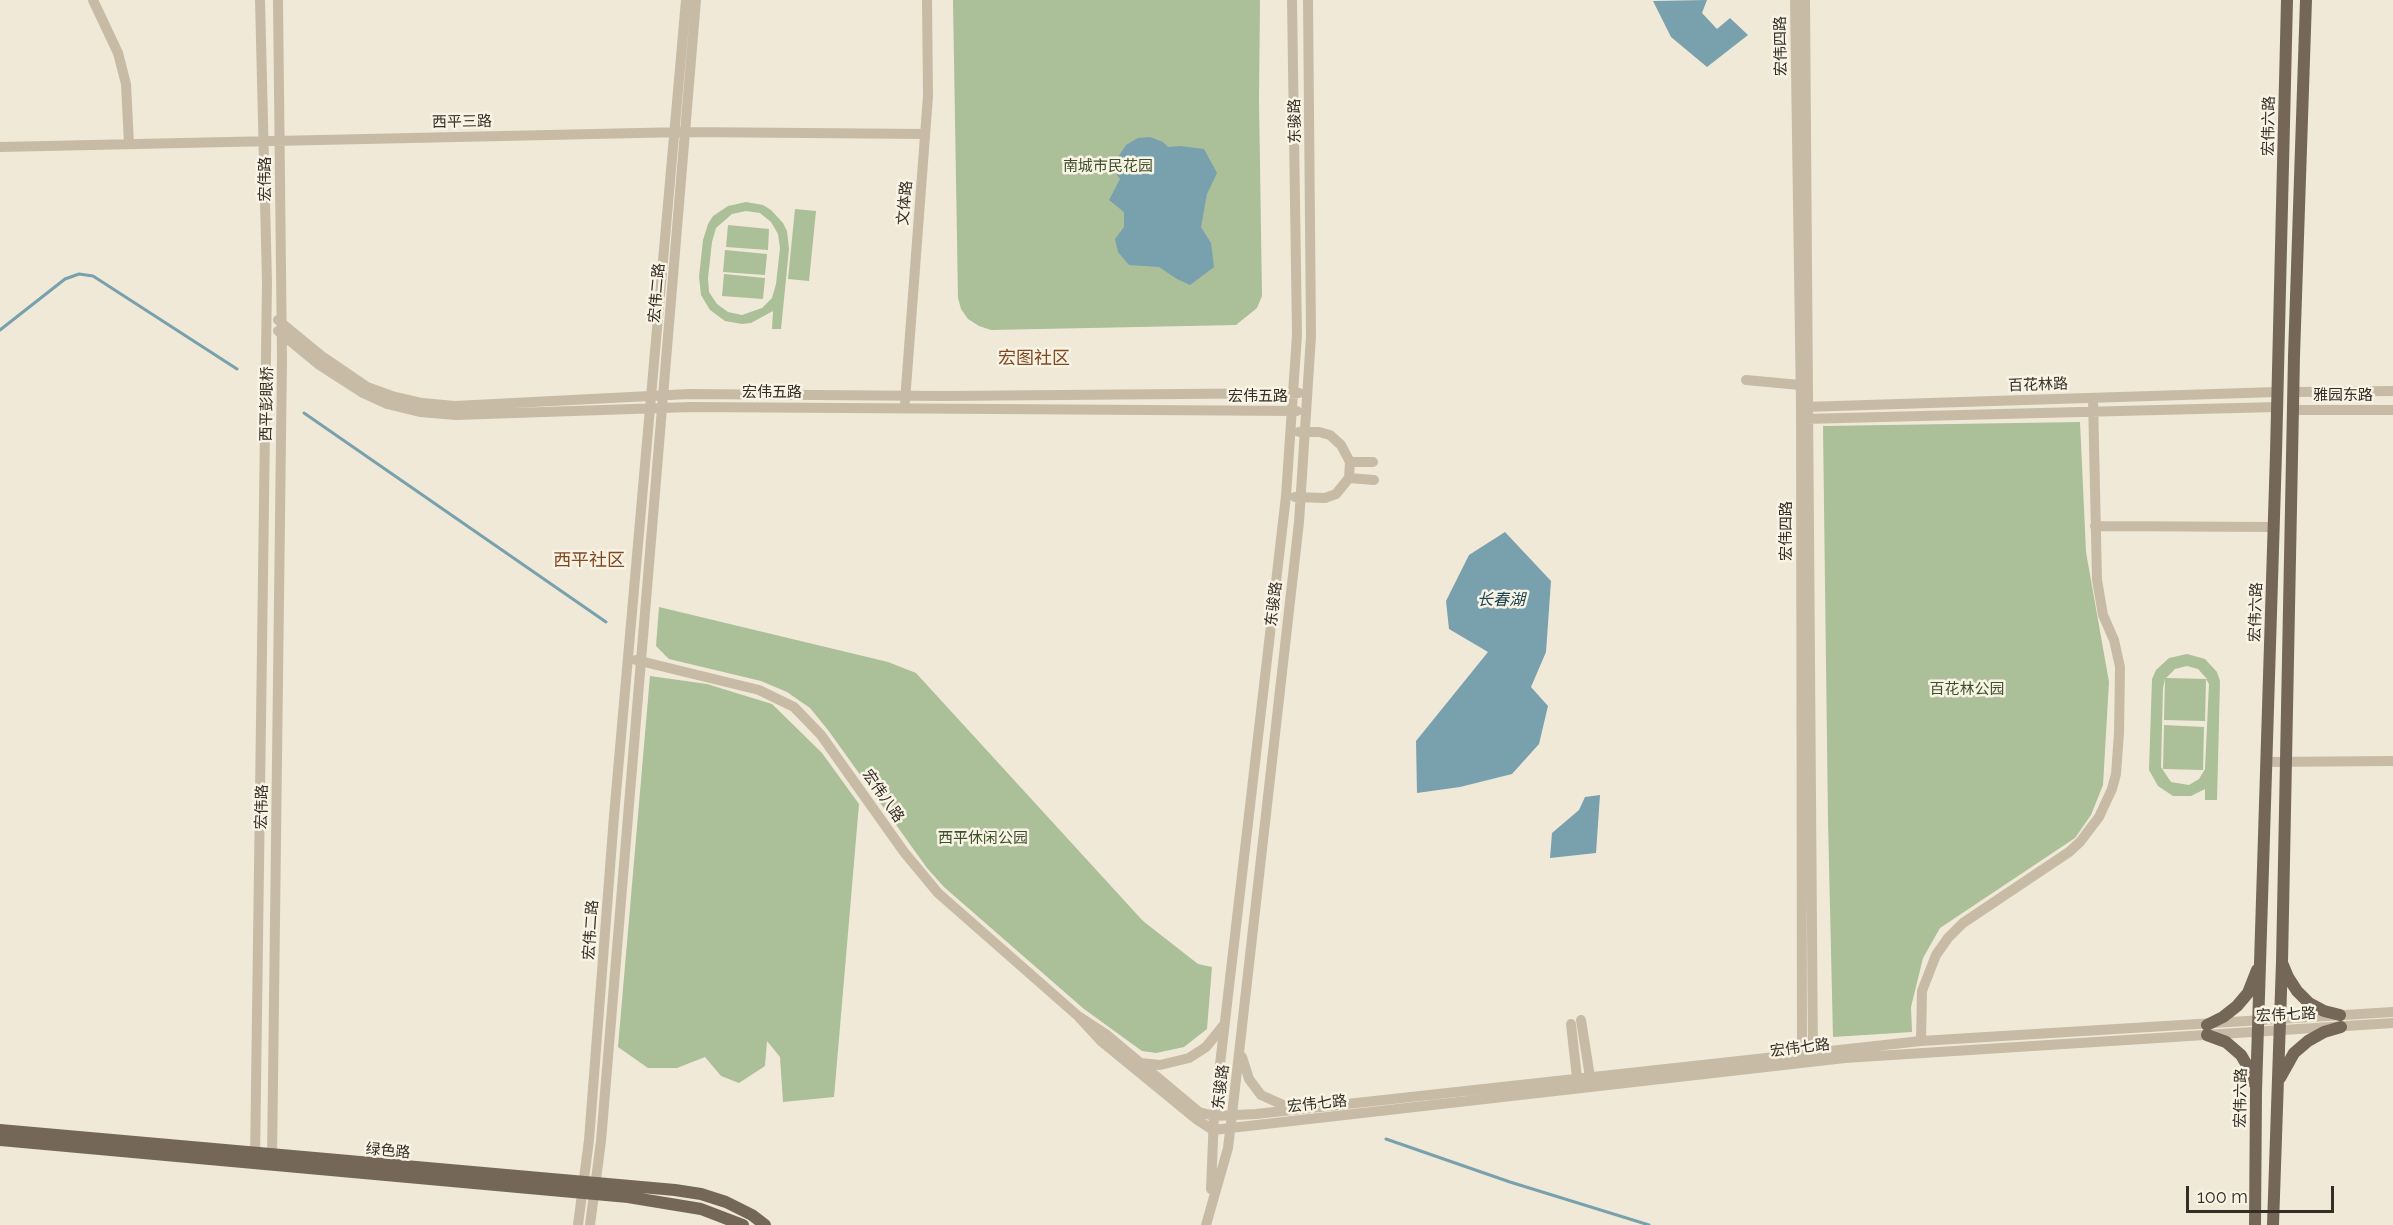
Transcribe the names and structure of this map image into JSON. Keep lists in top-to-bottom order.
{
  "streets": {
    "main road": ["宏伟六路", "绿色路"],
    "street": [
      "宏伟四路",
      "东骏路",
      "西平三路",
      "宏伟路",
      "文体路",
      "宏伟二路",
      "百花林路",
      "宏伟五路",
      "雅园东路",
      "西平彭眼桥",
      "宏伟八路",
      "宏伟七路"
    ]
  },
  "crossings": [
    ["宏伟四路", "百花林路"],
    ["宏伟四路", "宏伟七路"],
    ["东骏路", "宏伟五路"],
    ["东骏路", "宏伟八路"],
    ["东骏路", "宏伟七路"],
    ["西平三路", "宏伟路"],
    ["西平三路", "文体路"],
    ["西平三路", "宏伟二路"],
    ["宏伟六路", "百花林路"],
    ["宏伟六路", "宏伟七路"],
    ["宏伟路", "宏伟五路"],
    ["宏伟路", "西平彭眼桥"],
    ["宏伟路", "绿色路"],
    ["文体路", "宏伟五路"],
    ["宏伟二路", "宏伟五路"],
    ["宏伟二路", "宏伟八路"],
    ["宏伟二路", "绿色路"],
    ["宏伟八路", "宏伟七路"]
  ],
  "districts": ["宏图社区", "西平社区"],
  "water": ["长春湖"],
  "parks": ["南城市民花园", "百花林公园", "西平休闲公园"],
  "scale_bar": "100 m"
}
